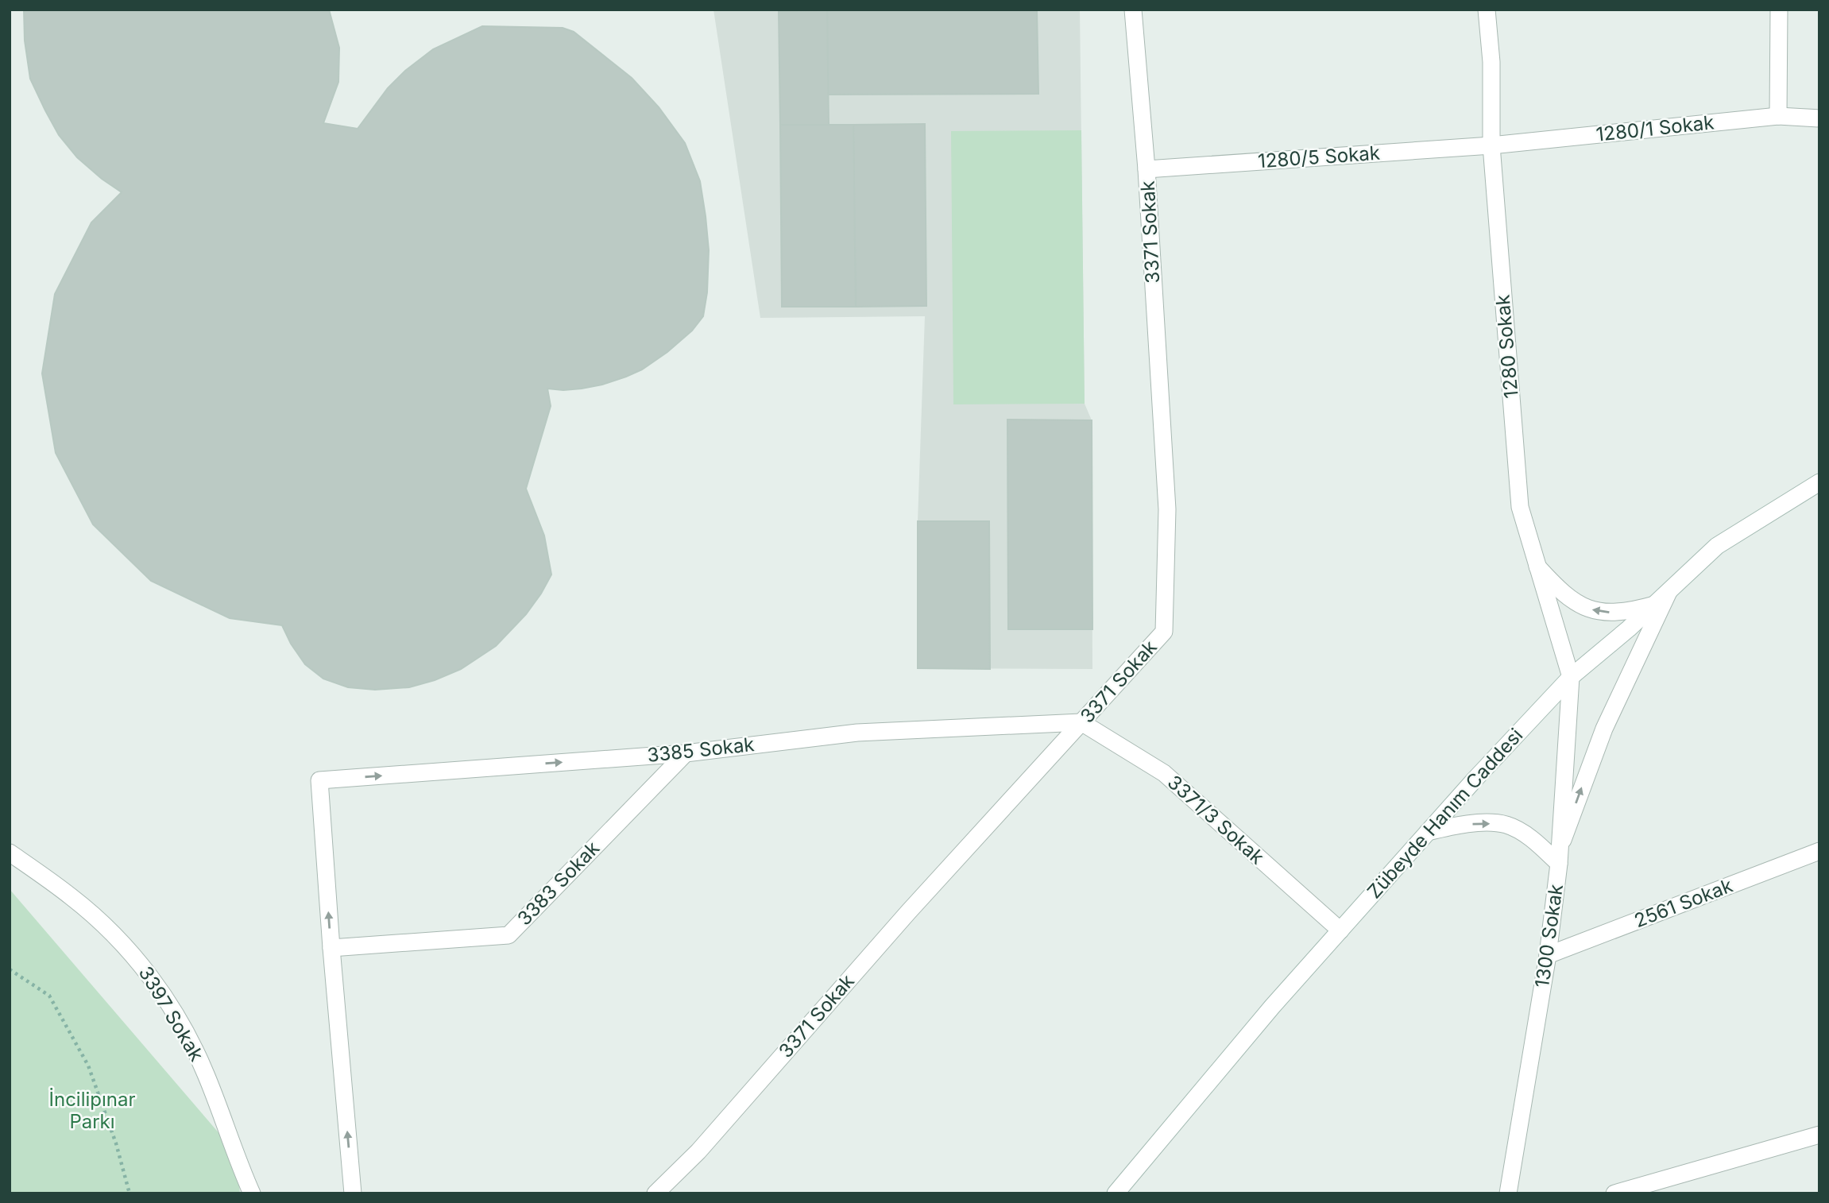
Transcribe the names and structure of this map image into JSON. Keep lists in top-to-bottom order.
{
  "streets": {
    "street": [
      "1280/1 Sokak",
      "1280/5 Sokak",
      "3371 Sokak",
      "1280 Sokak",
      "3385 Sokak",
      "Zübeyde Hanım Caddesi",
      "3371/3 Sokak",
      "3383 Sokak",
      "2561 Sokak",
      "1300 Sokak",
      "3397 Sokak"
    ]
  },
  "crossings": [
    ["1280/1 Sokak", "1280/5 Sokak"],
    ["1280/1 Sokak", "1280 Sokak"],
    ["1280/5 Sokak", "3371 Sokak"],
    ["1280/5 Sokak", "1280 Sokak"],
    ["3371 Sokak", "3385 Sokak"],
    ["3371 Sokak", "3371/3 Sokak"],
    ["1280 Sokak", "Zübeyde Hanım Caddesi"],
    ["1280 Sokak", "1300 Sokak"],
    ["3385 Sokak", "3371/3 Sokak"],
    ["3385 Sokak", "3383 Sokak"],
    ["Zübeyde Hanım Caddesi", "3371/3 Sokak"],
    ["Zübeyde Hanım Caddesi", "1300 Sokak"],
    ["2561 Sokak", "1300 Sokak"]
  ],
  "parks": ["İncilipınar Parkı"]
}
